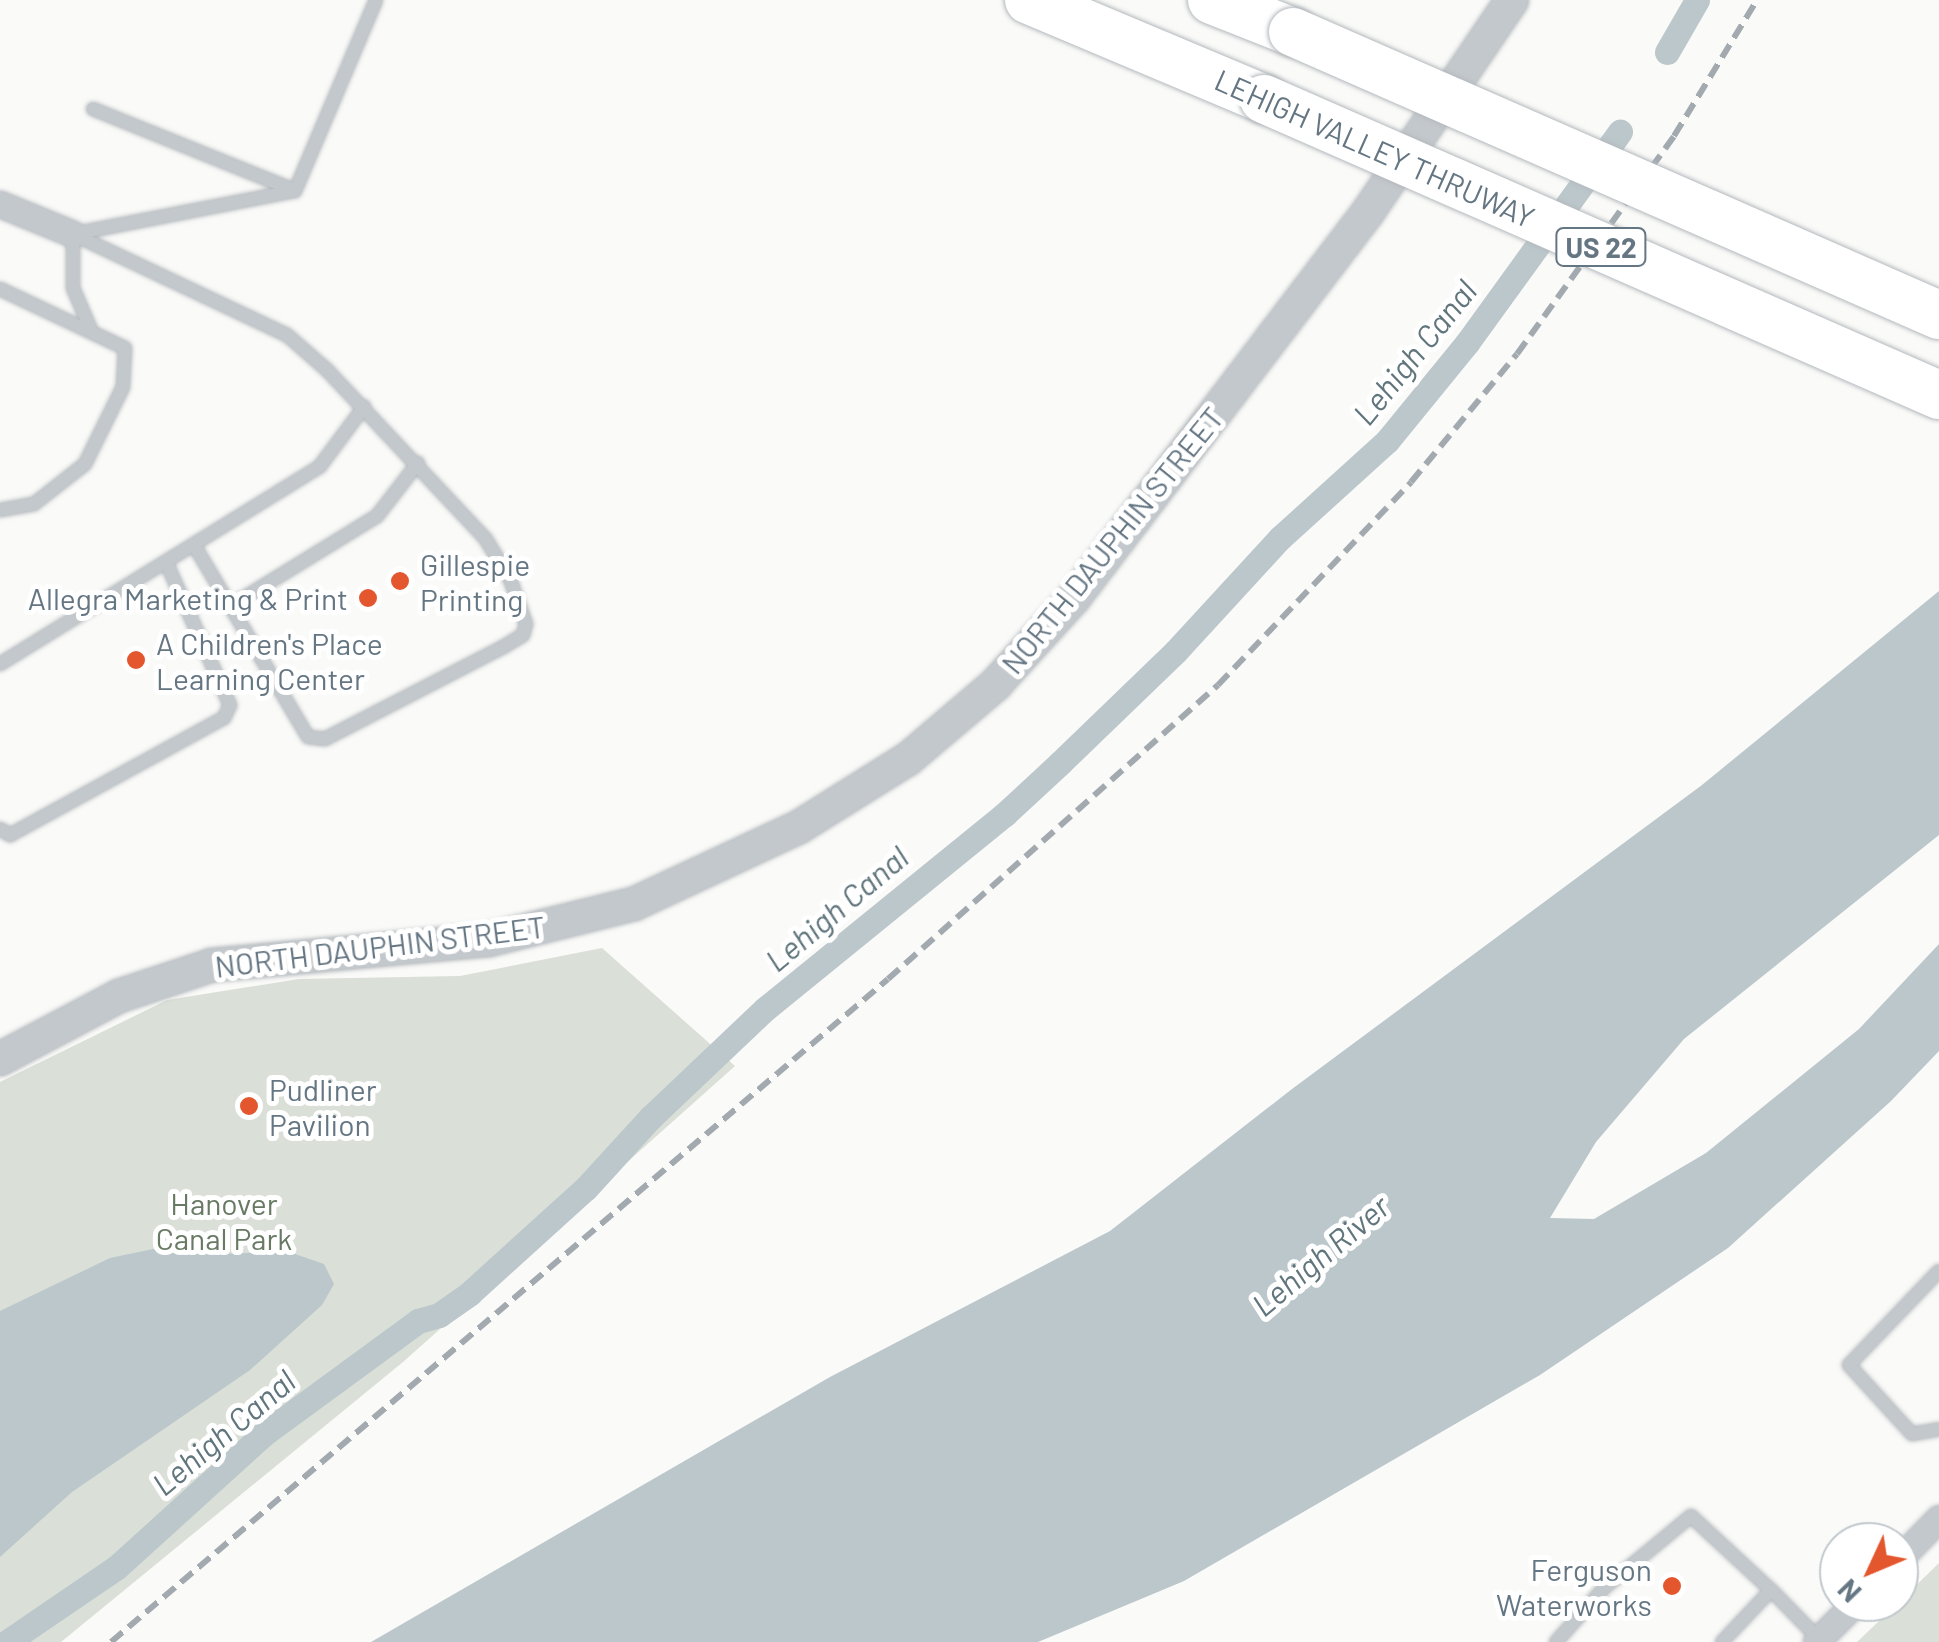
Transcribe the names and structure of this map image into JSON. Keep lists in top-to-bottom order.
{
  "streets": {
    "highway": ["LEHIGH VALLEY THRUWAY", "US 22"],
    "street": ["NORTH DAUPHIN STREET"]
  },
  "water": ["Lehigh Canal", "Lehigh River"],
  "parks": ["Hanover Canal Park"],
  "places": [
    "Gillespie Printing",
    "Allegra Marketing & Print",
    "A Children's Place Learning Center",
    "Pudliner Pavilion",
    "Ferguson Waterworks"
  ],
  "north": "bottom left"
}
